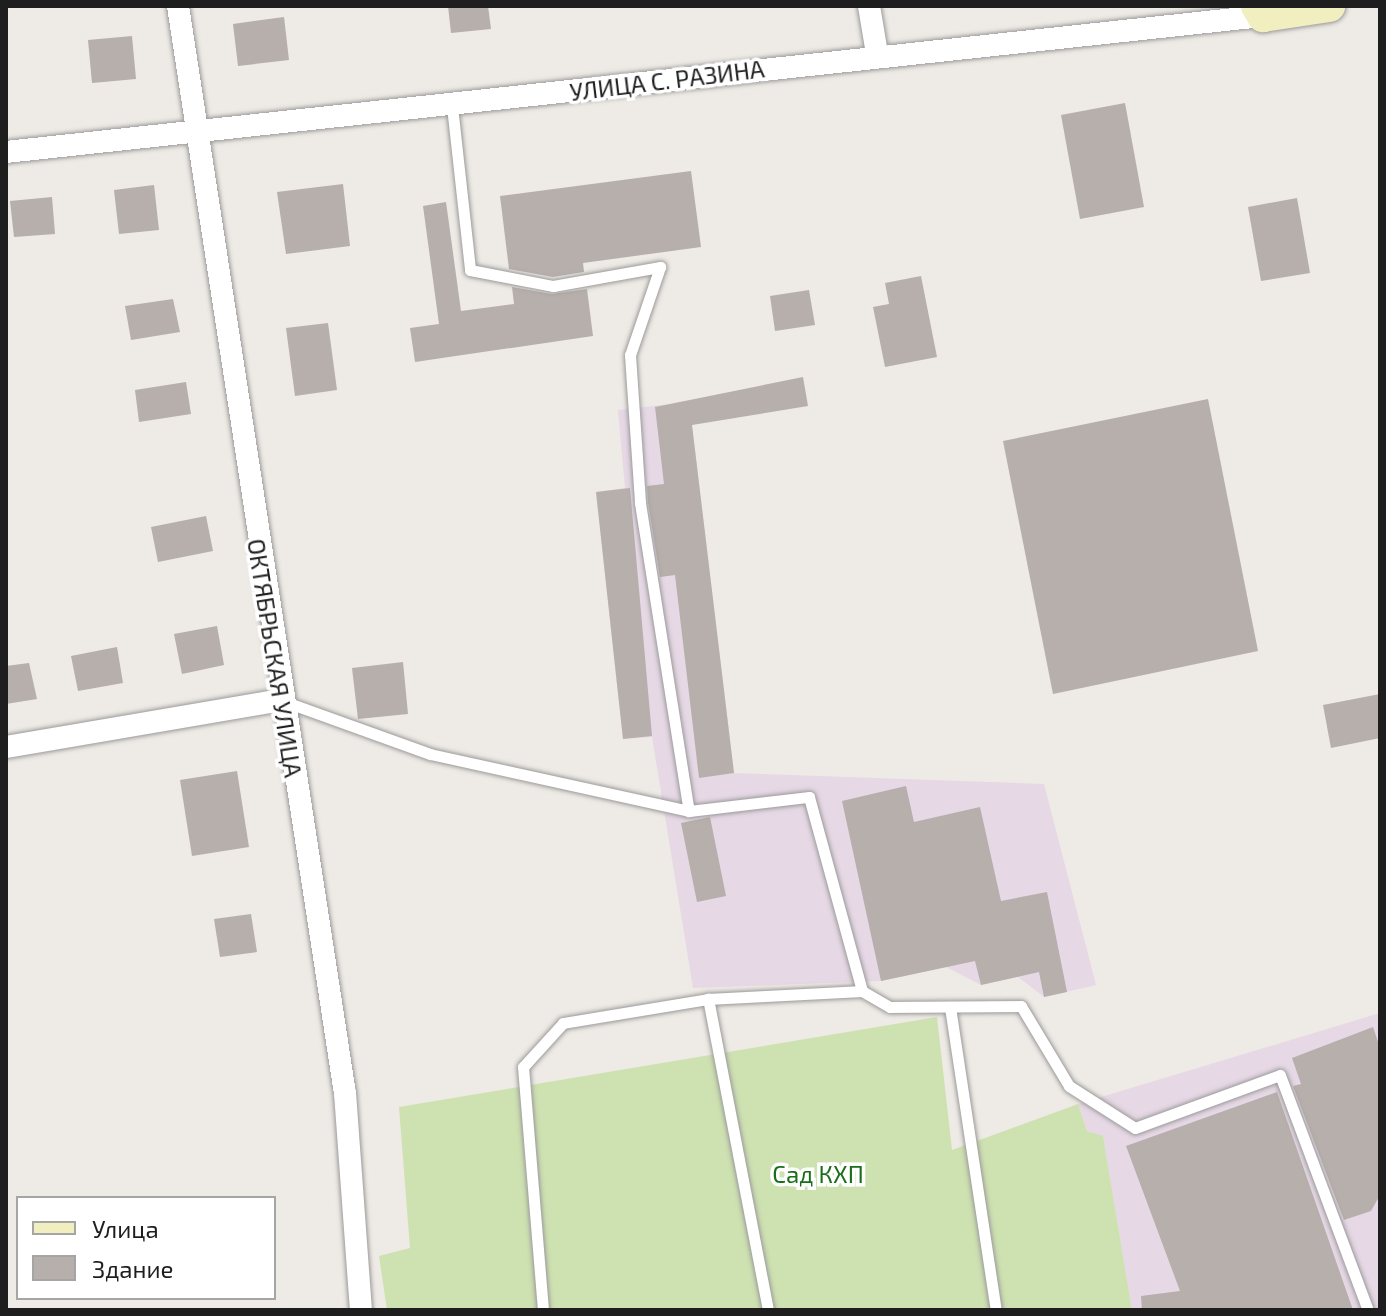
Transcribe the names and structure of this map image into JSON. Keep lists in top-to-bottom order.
{
  "streets": {
    "street": ["УЛИЦА С. РАЗИНА", "ОКТЯБРЬСКАЯ УЛИЦА"]
  },
  "crossings": [
    ["УЛИЦА С. РАЗИНА", "ОКТЯБРЬСКАЯ УЛИЦА"]
  ],
  "parks": ["Сад КХП"],
  "legend": ["Улица", "Здание"]
}
